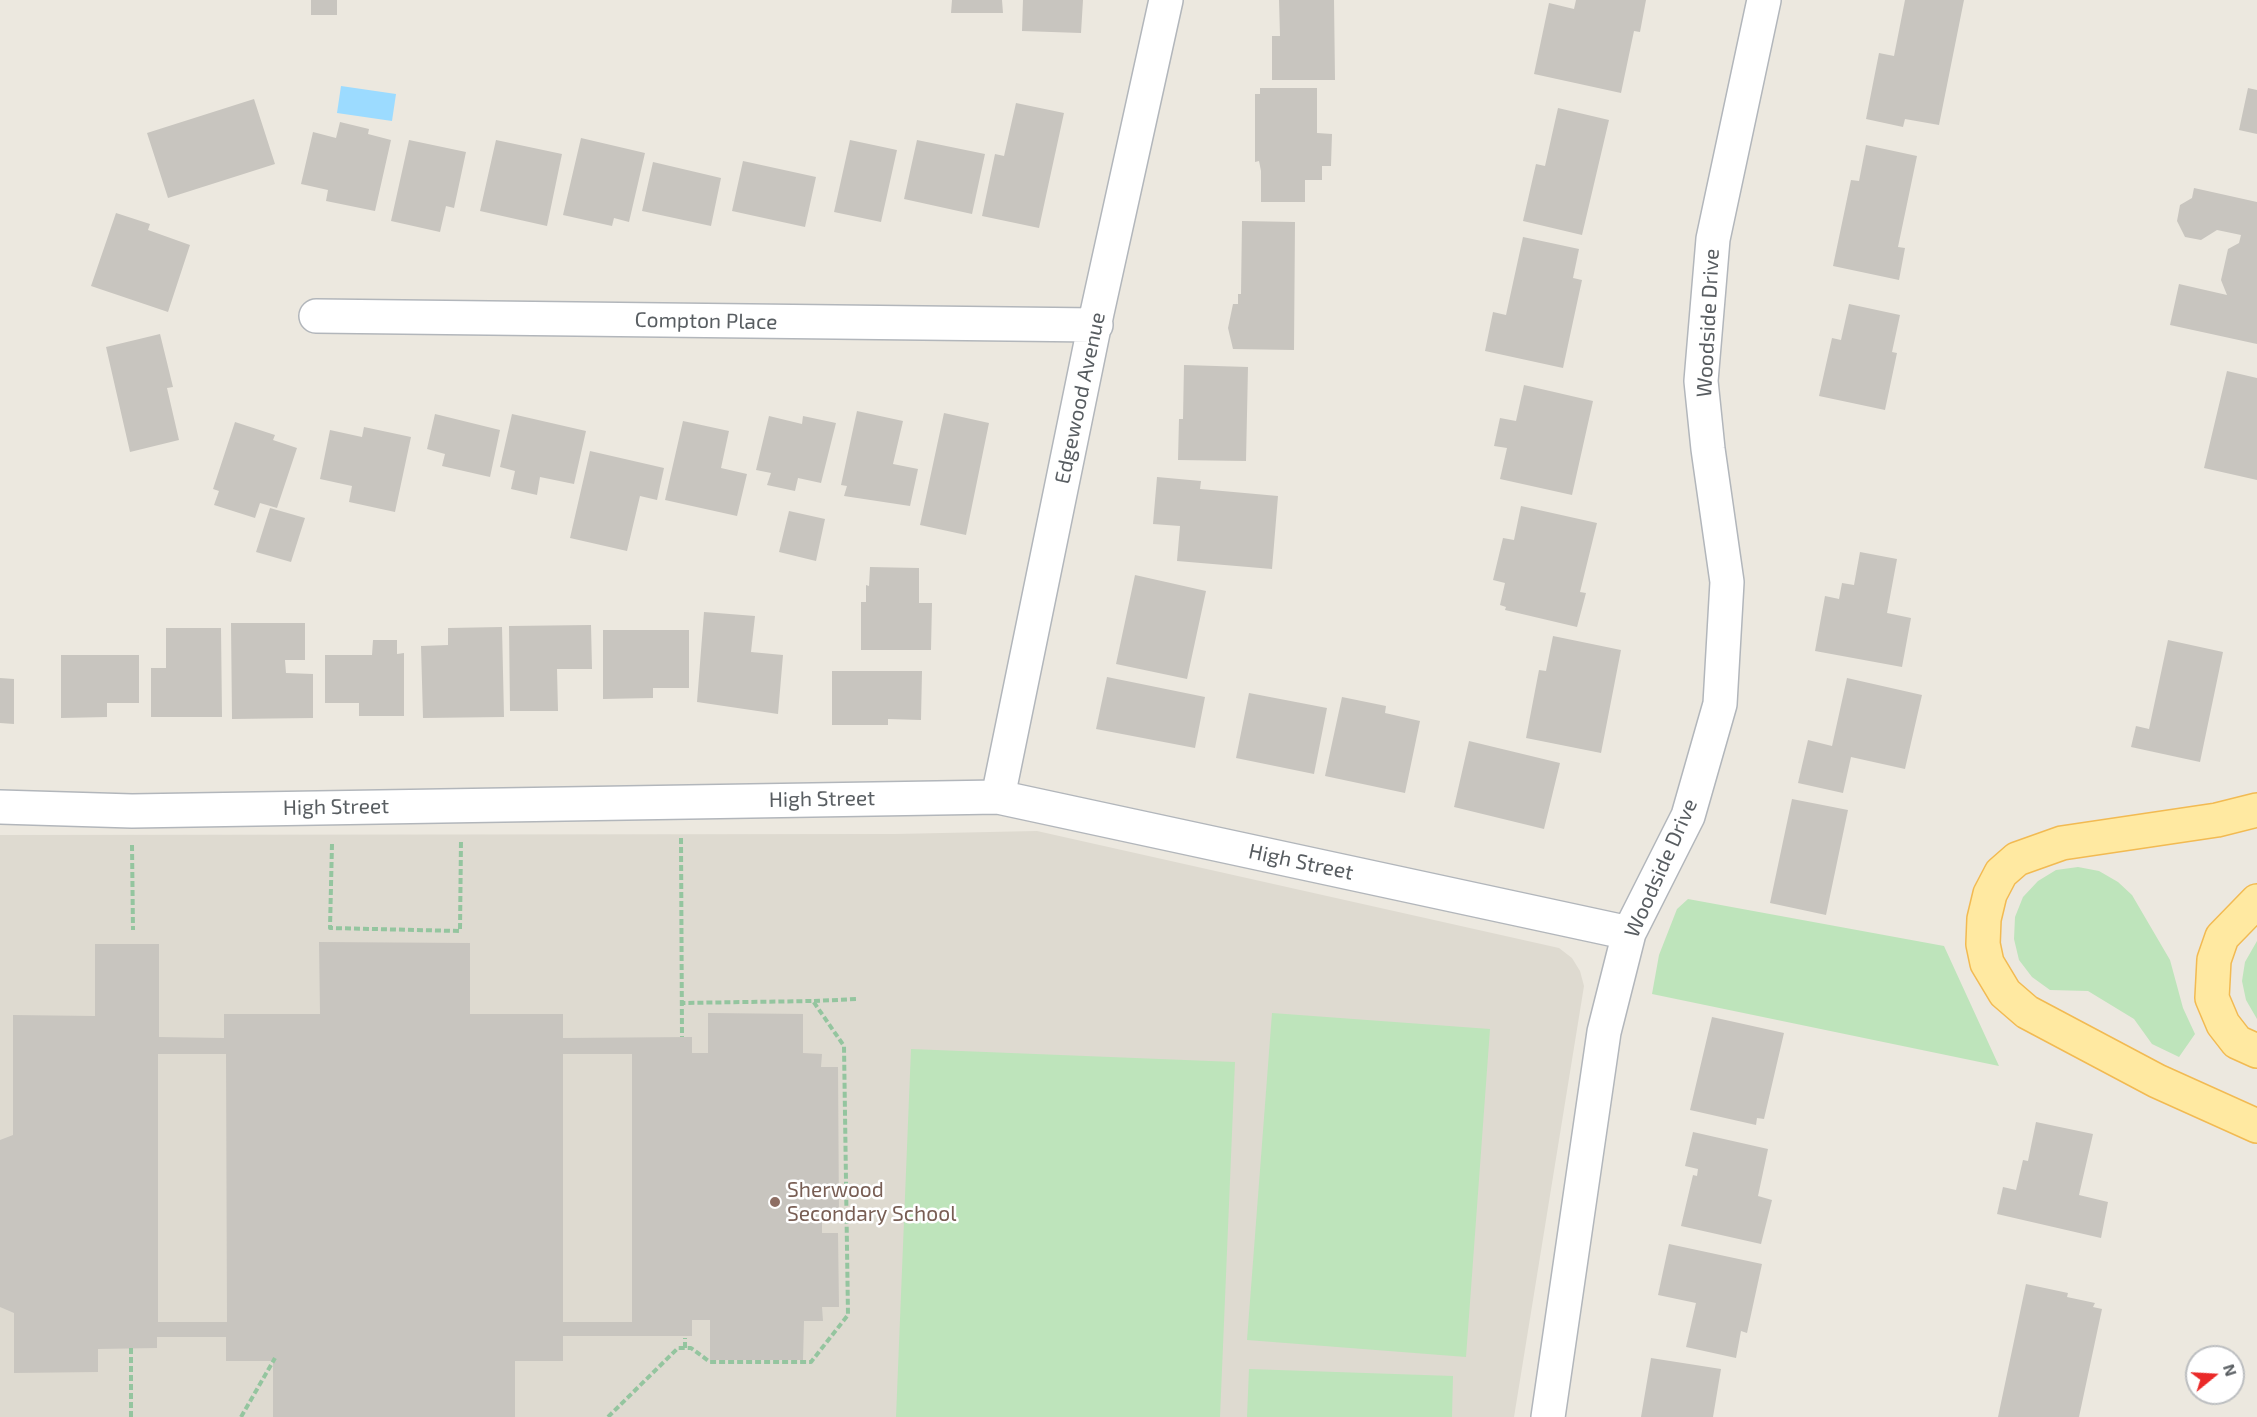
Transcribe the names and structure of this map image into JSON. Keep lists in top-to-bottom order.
{
  "streets": {
    "street": [
      "Compton Place",
      "Woodside Drive",
      "Edgewood Avenue",
      "High Street"
    ]
  },
  "crossings": [
    ["Compton Place", "Edgewood Avenue"],
    ["Woodside Drive", "High Street"],
    ["Edgewood Avenue", "High Street"]
  ],
  "places": ["Sherwood Secondary School"],
  "north": "right"
}
